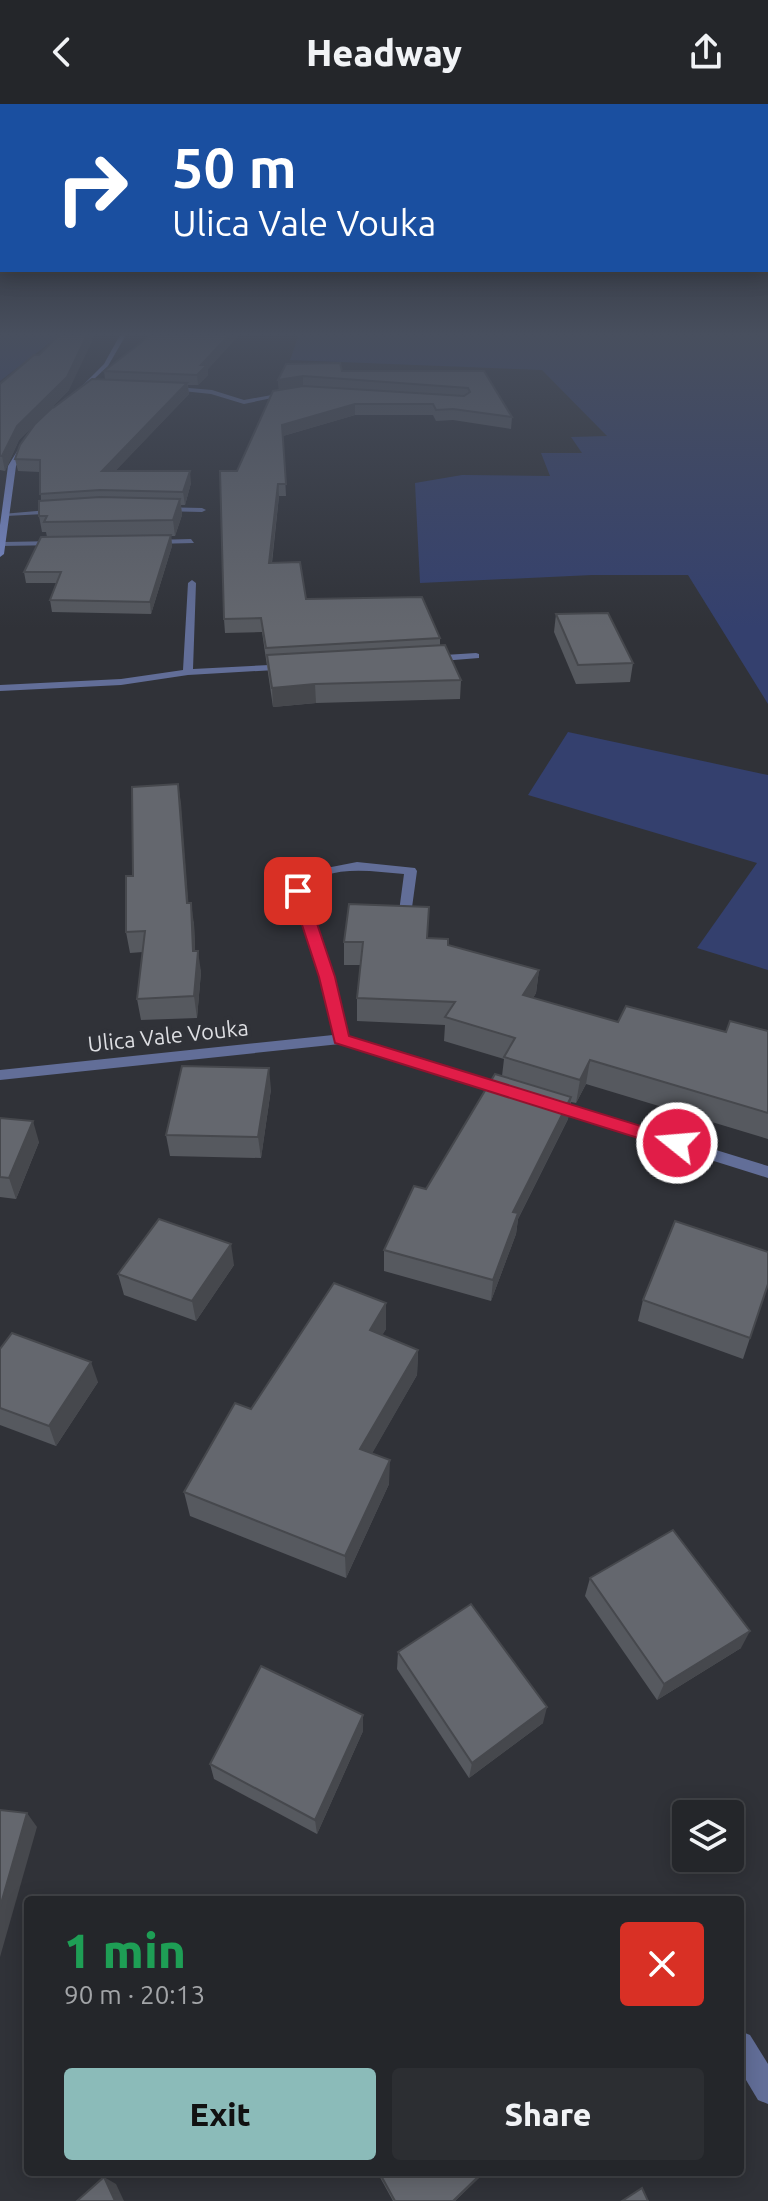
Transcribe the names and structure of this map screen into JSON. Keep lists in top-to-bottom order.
{
  "streets": {
    "street": ["Ulica Vale Vouka"]
  },
  "page": {
    "header": "Headway",
    "turn": ["50 m", "Ulica Vale Vouka"],
    "heading": ["1 min", "90 m · 20:13"],
    "buttons": ["Exit", "Share"]
  }
}
